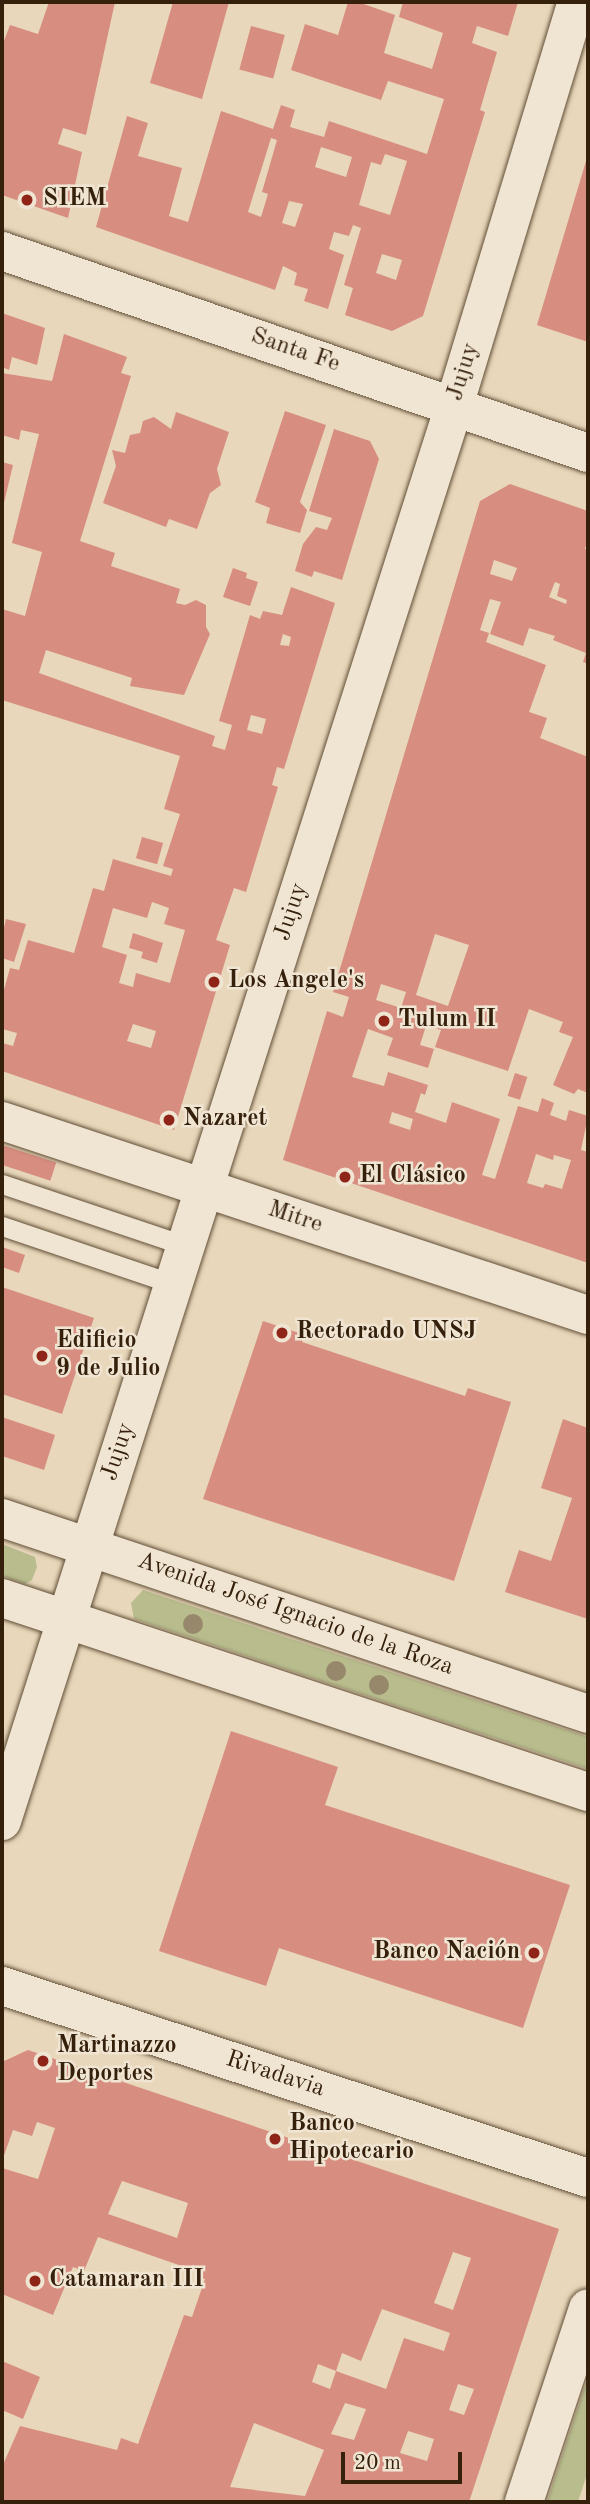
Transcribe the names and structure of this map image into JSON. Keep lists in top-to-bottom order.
{
  "streets": {
    "street": [
      "Santa Fe",
      "Jujuy",
      "Mitre",
      "Avenida José Ignacio de la Roza",
      "Rivadavia"
    ]
  },
  "crossings": [
    ["Santa Fe", "Jujuy"],
    ["Jujuy", "Mitre"],
    ["Jujuy", "Avenida José Ignacio de la Roza"]
  ],
  "places": [
    "SIEM",
    "Los Angele's",
    "Tulum II",
    "Nazaret",
    "El Clásico",
    "Rectorado UNSJ",
    "Edificio 9 de Julio",
    "Banco Nación",
    "Martinazzo Deportes",
    "Banco Hipotecario",
    "Catamaran III"
  ],
  "scale_bar": "20 m"
}
